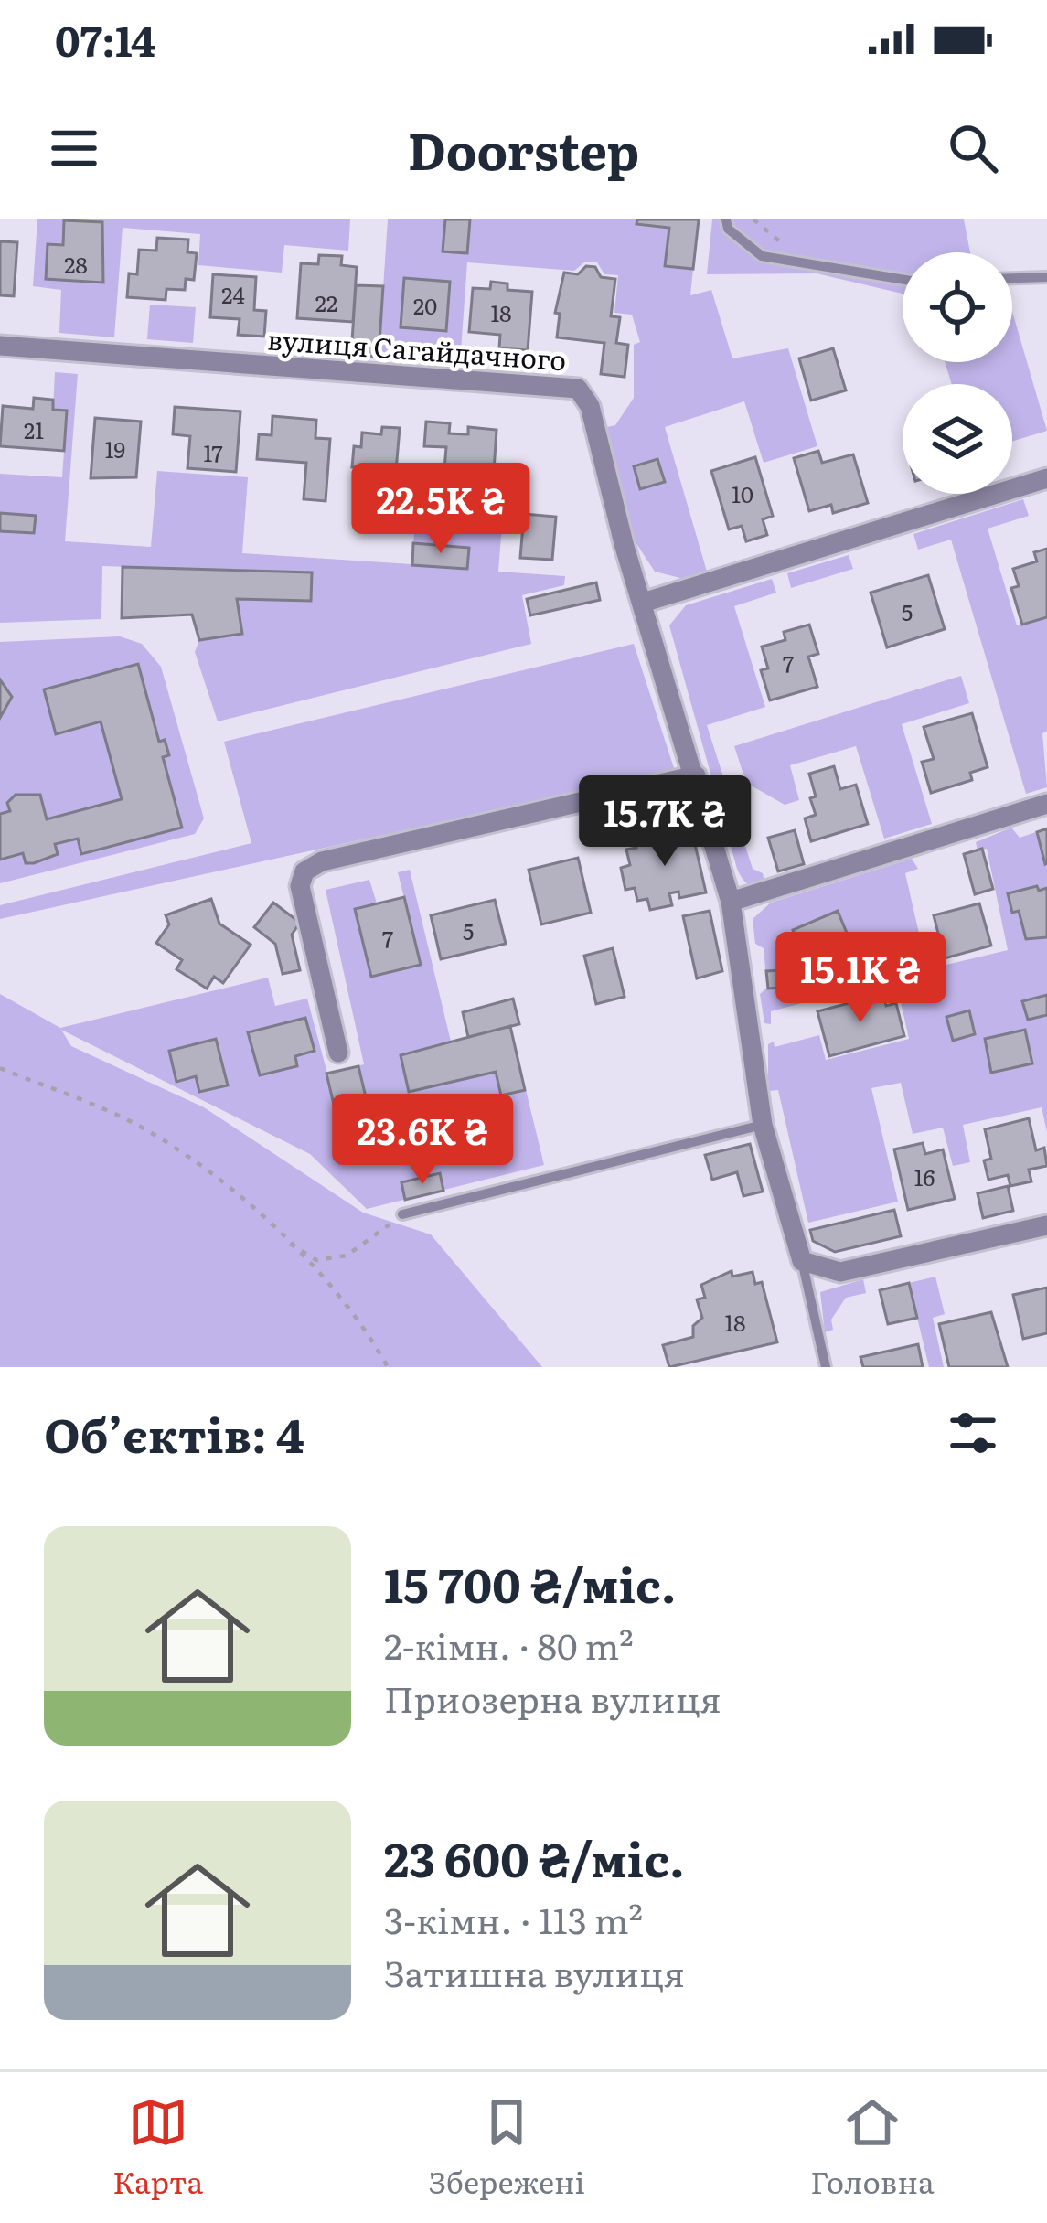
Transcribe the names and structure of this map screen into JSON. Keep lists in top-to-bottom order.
{
  "streets": {
    "street": ["вулиця Сагайдачного"]
  },
  "house_numbers": [
    "28",
    "24",
    "22",
    "20",
    "18",
    "21",
    "19",
    "17",
    "10",
    "5",
    "7",
    "5",
    "7",
    "16",
    "18"
  ],
  "page": {
    "status": "07:14",
    "header": "Doorstep",
    "price": [
      "22.5K ₴",
      "15.7K ₴",
      "15.1K ₴",
      "23.6K ₴"
    ],
    "heading": "Об’єктів: 4",
    "list": [
      {
        "name": "15 700 ₴/міс.",
        "note": "2-кімн. · 80 m² · Приозерна вулиця"
      },
      {
        "name": "23 600 ₴/міс.",
        "note": "3-кімн. · 113 m² · Затишна вулиця"
      }
    ],
    "tabs": ["Карта", "Збережені", "Головна"]
  }
}
